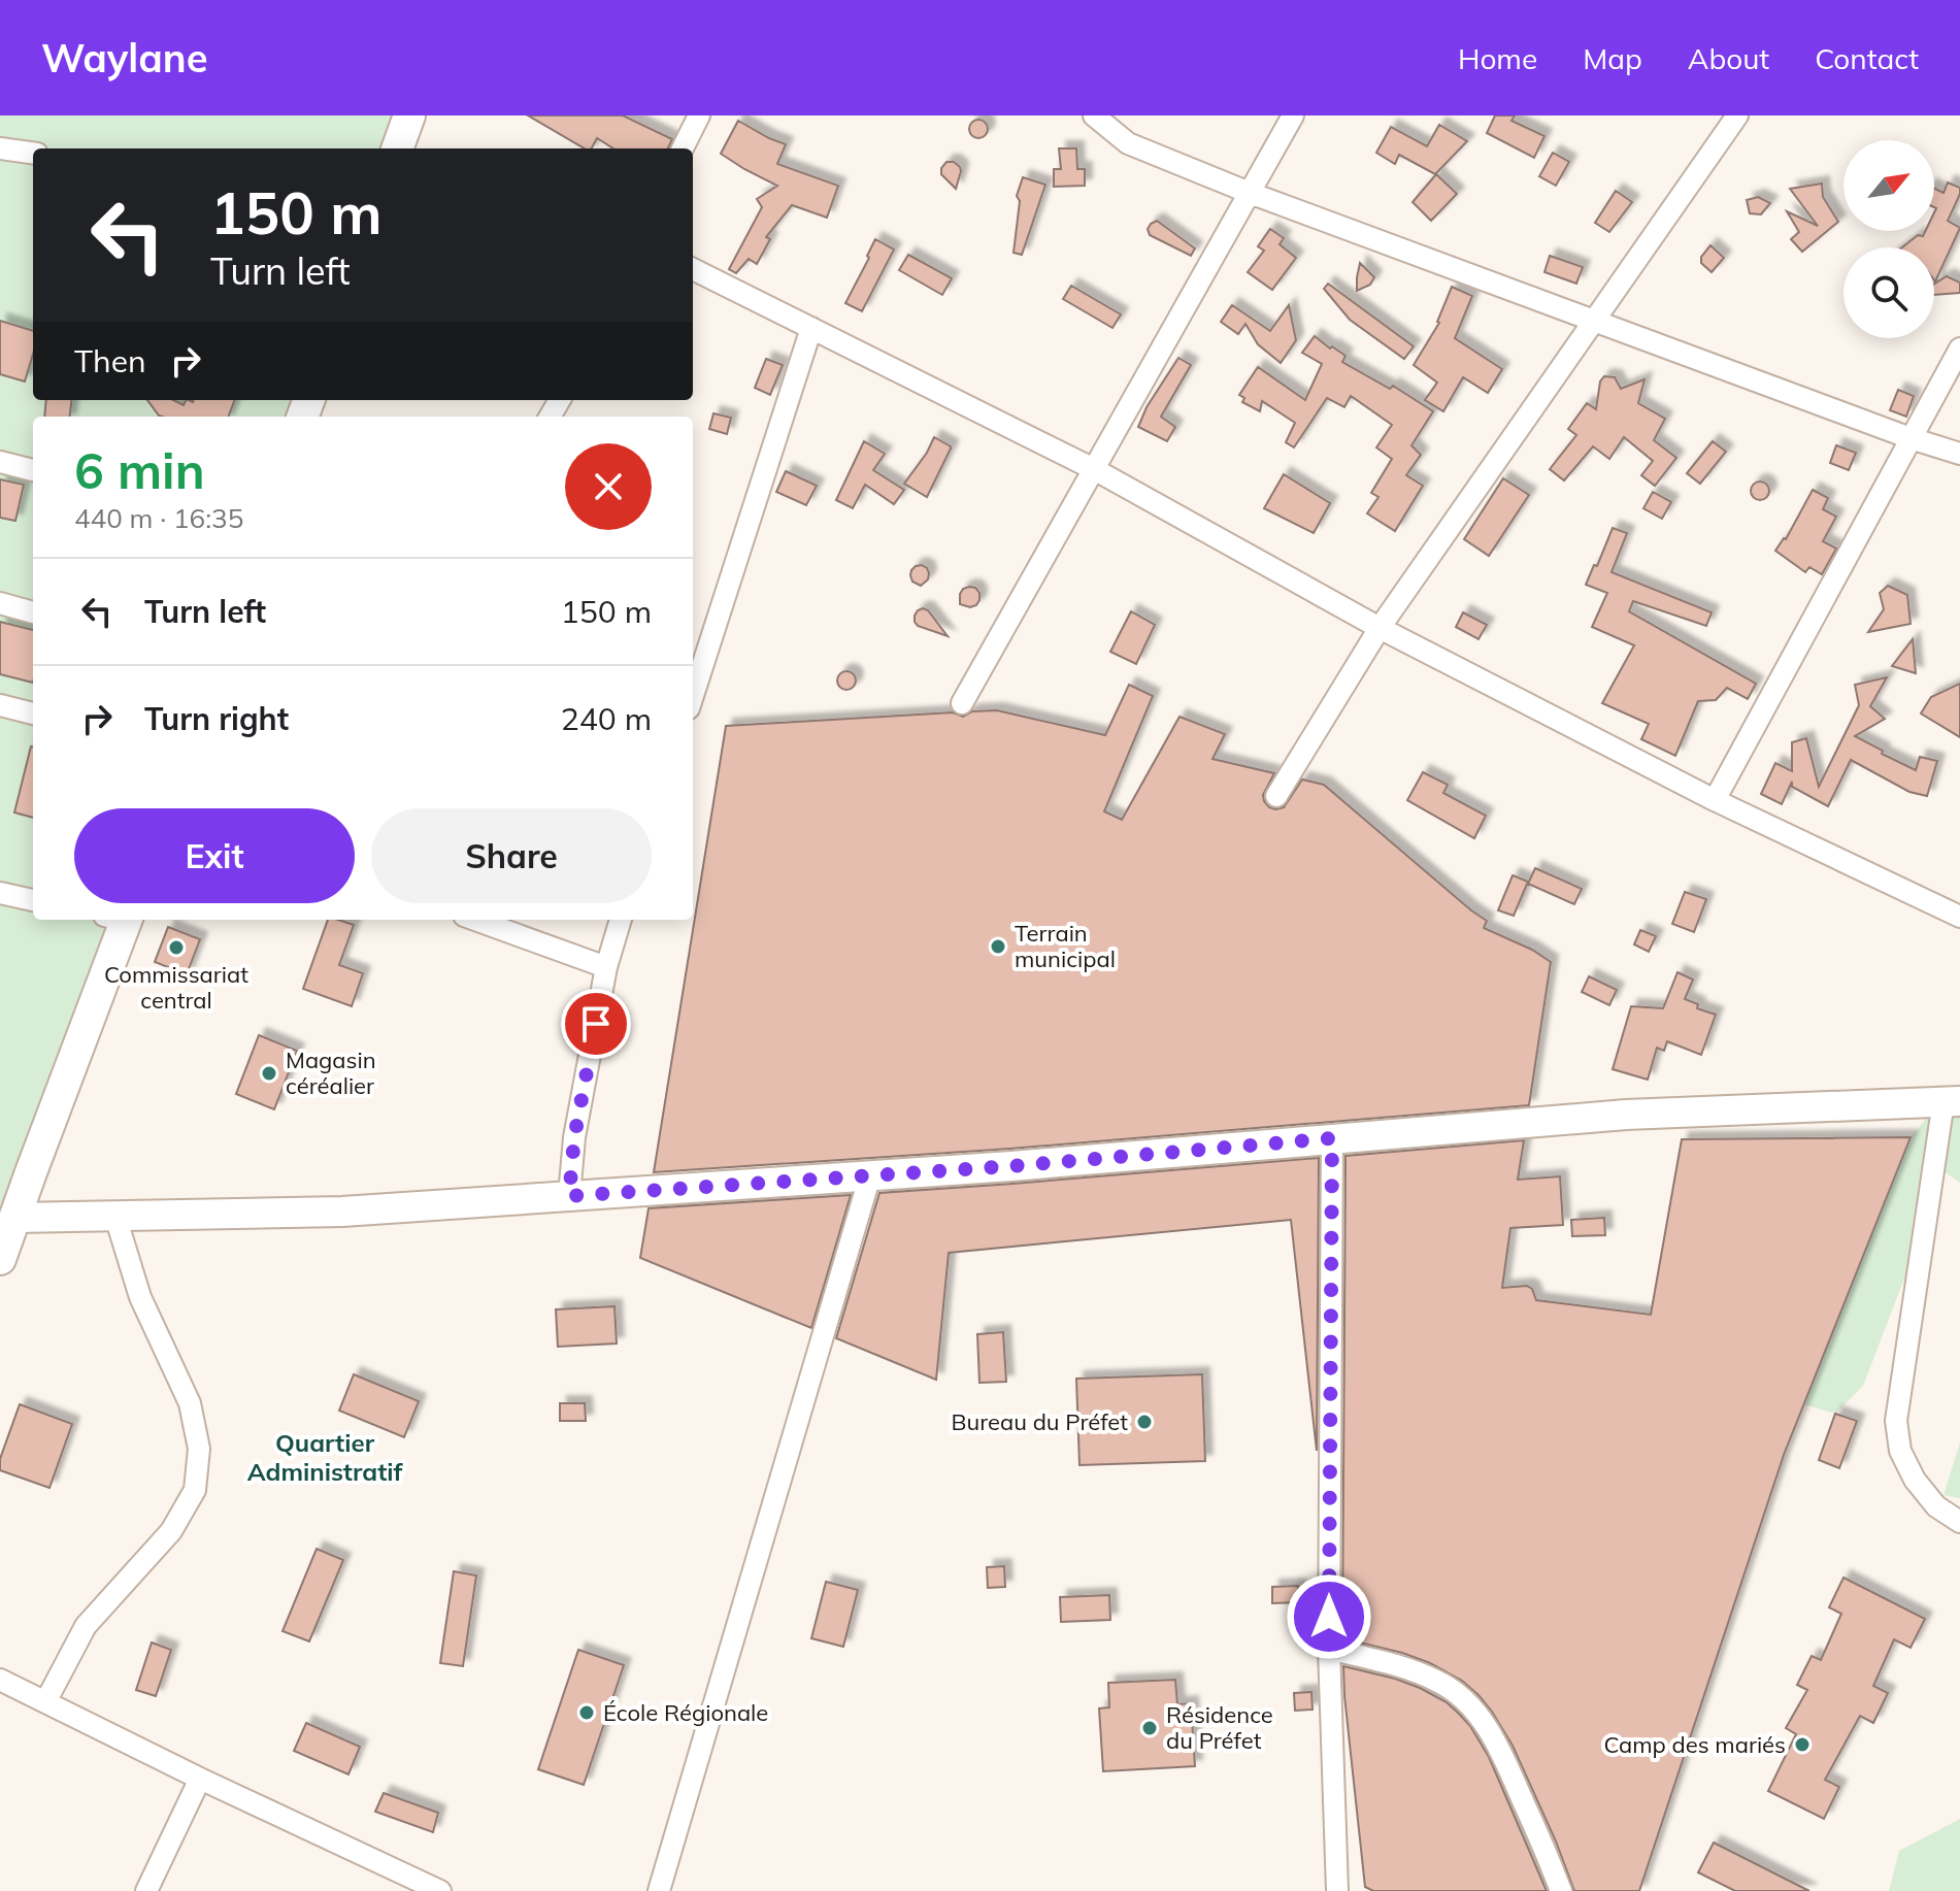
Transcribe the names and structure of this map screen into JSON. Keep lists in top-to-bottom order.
{
  "districts": ["Quartier Administratif"],
  "places": [
    "Terrain municipal",
    "Commissariat central",
    "Magasin céréalier",
    "Bureau du Préfet",
    "École Régionale",
    "Résidence du Préfet",
    "Camp des mariés"
  ],
  "north": "top right",
  "page": {
    "header": "Waylane",
    "nav": [
      "Home",
      "Map",
      "About",
      "Contact"
    ],
    "turn": ["150 m", "Turn left"],
    "then": "Then",
    "heading": ["6 min", "440 m · 16:35"],
    "list": [
      {
        "name": "Turn left",
        "value": "150 m"
      },
      {
        "name": "Turn right",
        "value": "240 m"
      }
    ],
    "buttons": ["Exit", "Share"]
  }
}
